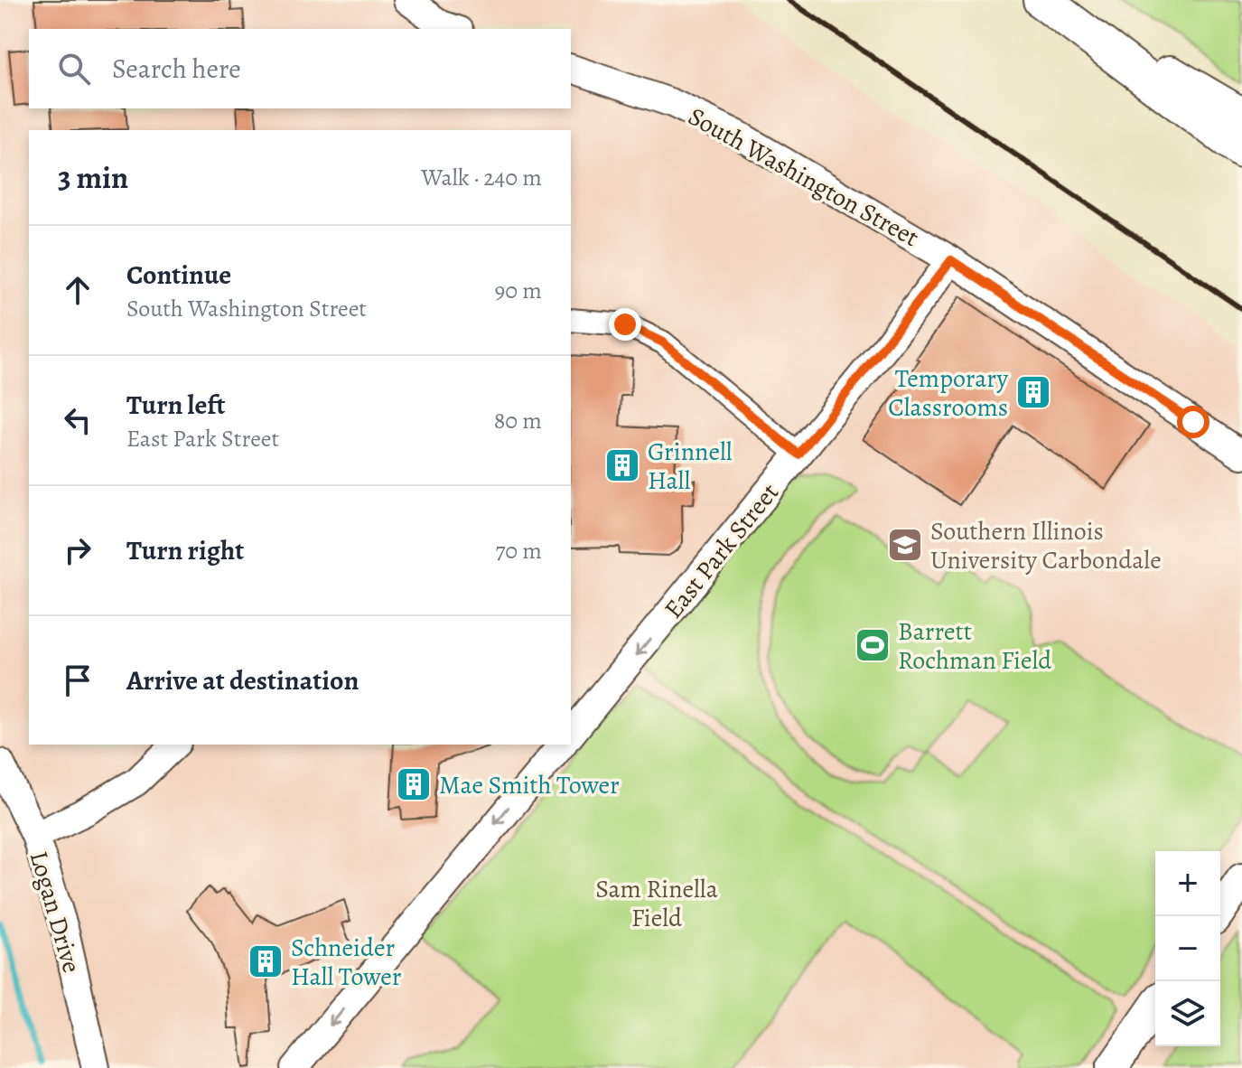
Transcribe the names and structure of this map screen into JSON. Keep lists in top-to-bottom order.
{
  "streets": {
    "street": ["South Washington Street", "East Park Street", "Logan Drive"]
  },
  "crossings": [
    ["South Washington Street", "East Park Street"]
  ],
  "one_way": ["East Park Street"],
  "parks": ["Sam Rinella Field"],
  "places": {
    "building": [
      "Temporary Classrooms",
      "Grinnell Hall",
      "Mae Smith Tower",
      "Schneider Hall Tower"
    ],
    "school or university": ["Southern Illinois University Carbondale"],
    "sports": ["Barrett Rochman Field"]
  },
  "page": {
    "search": "Search here",
    "heading": ["3 min", "Walk · 240 m"],
    "list": [
      ["Continue", "South Washington Street", "90 m"],
      ["Turn left", "East Park Street", "80 m"],
      ["Turn right", "70 m"],
      "Arrive at destination"
    ],
    "map_buttons": ["+", "−"]
  }
}
